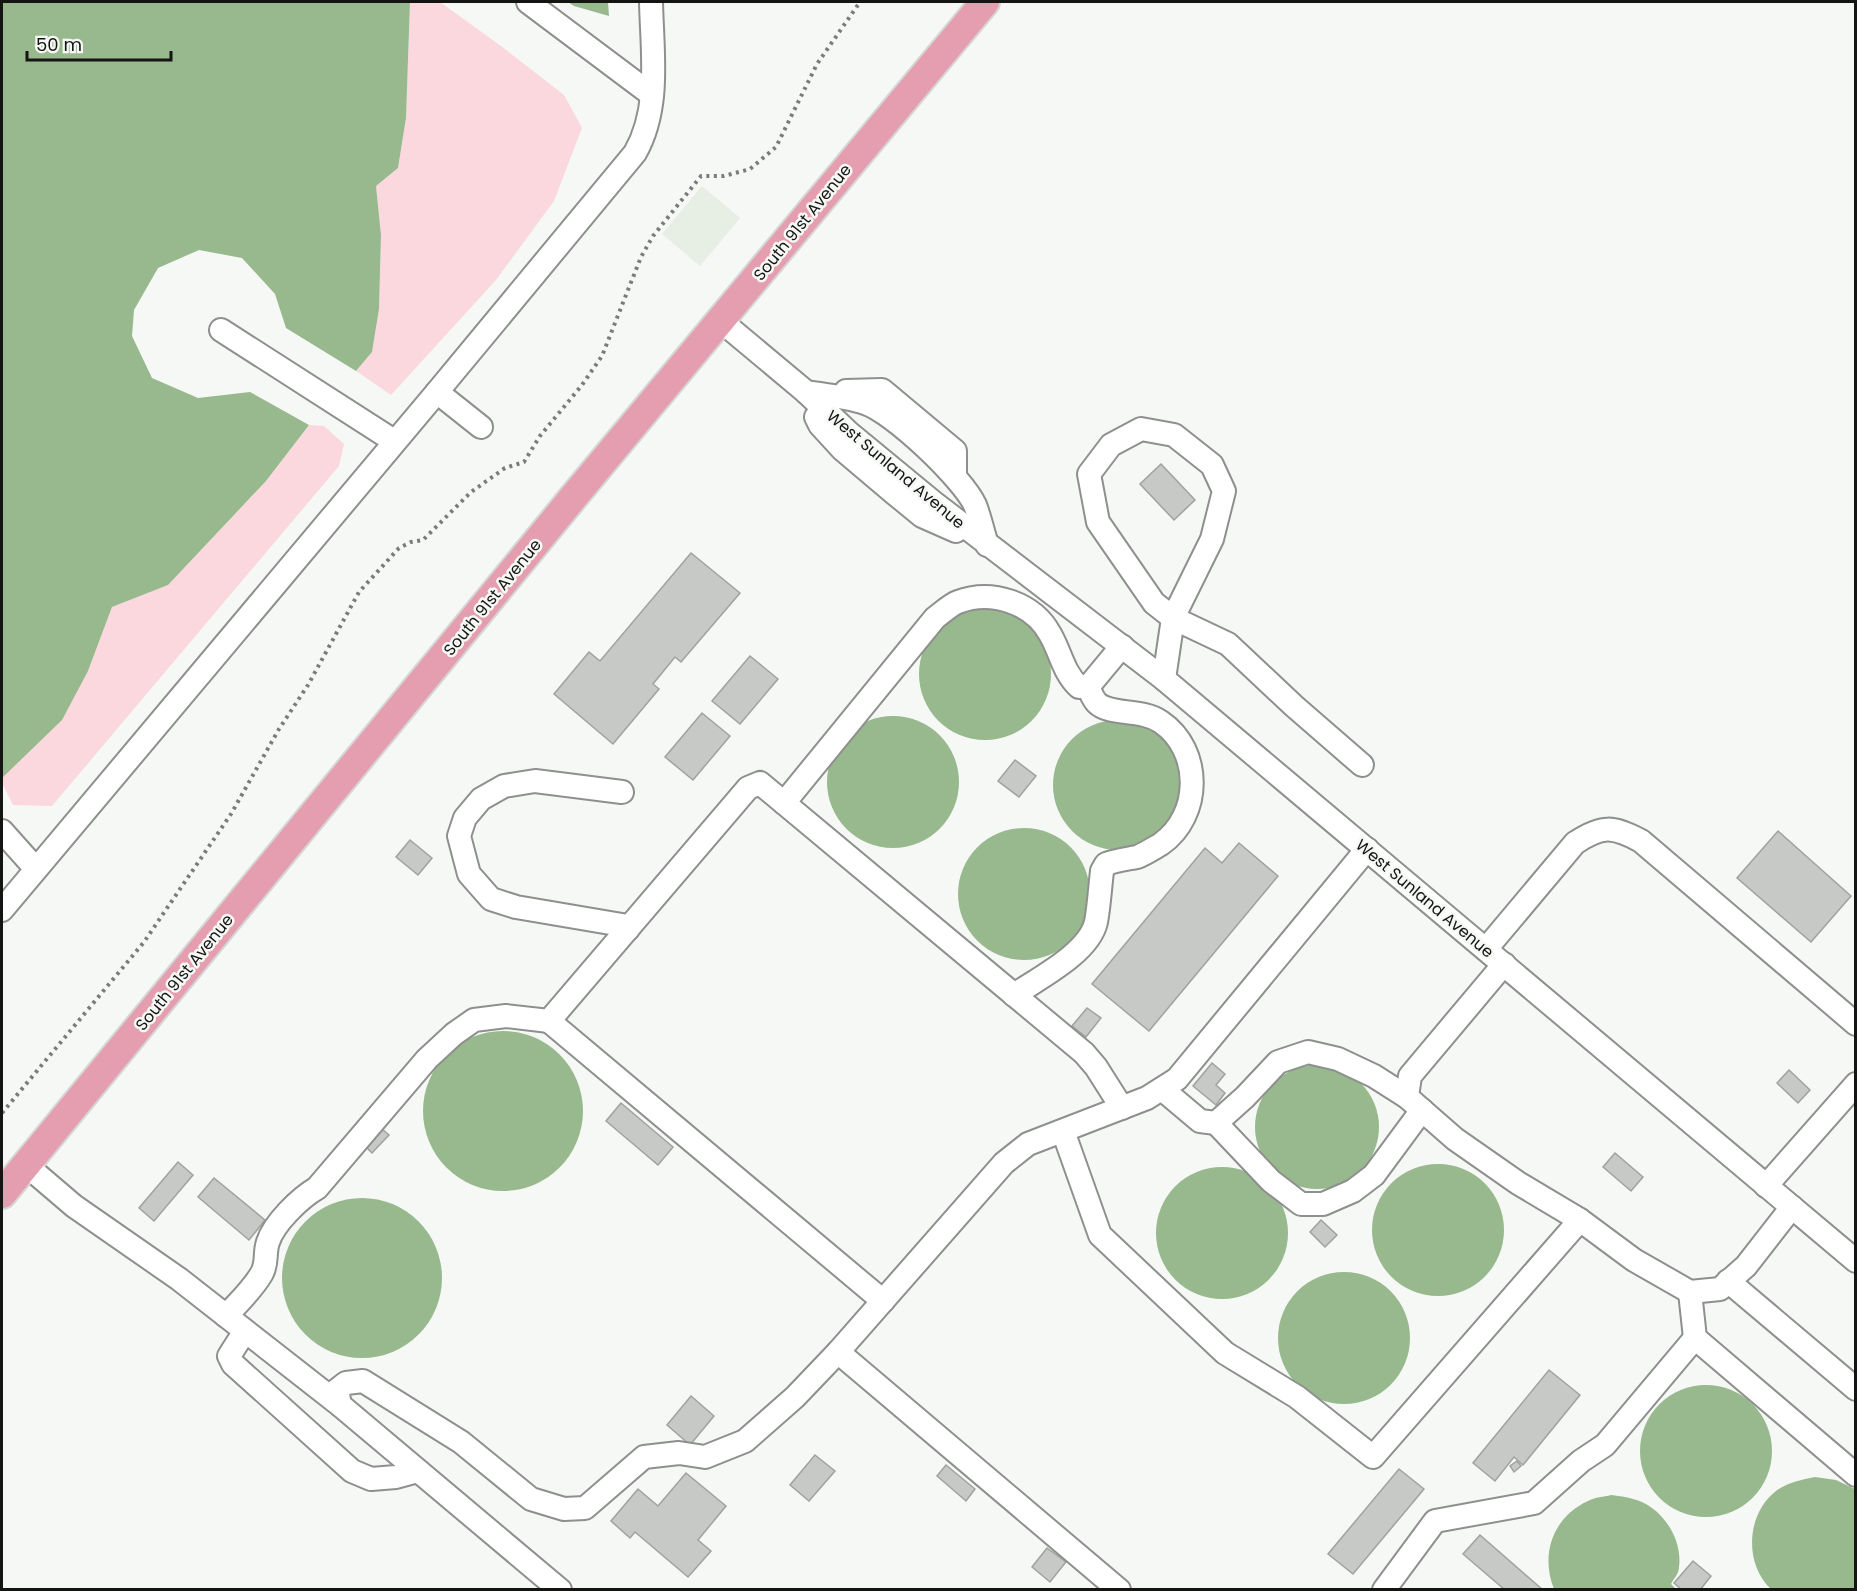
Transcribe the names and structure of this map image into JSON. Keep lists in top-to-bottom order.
{
  "streets": {
    "main road": ["South 91st Avenue"],
    "street": ["West Sunland Avenue"]
  },
  "crossings": [
    ["South 91st Avenue", "West Sunland Avenue"]
  ],
  "scale_bar": "50 m"
}
